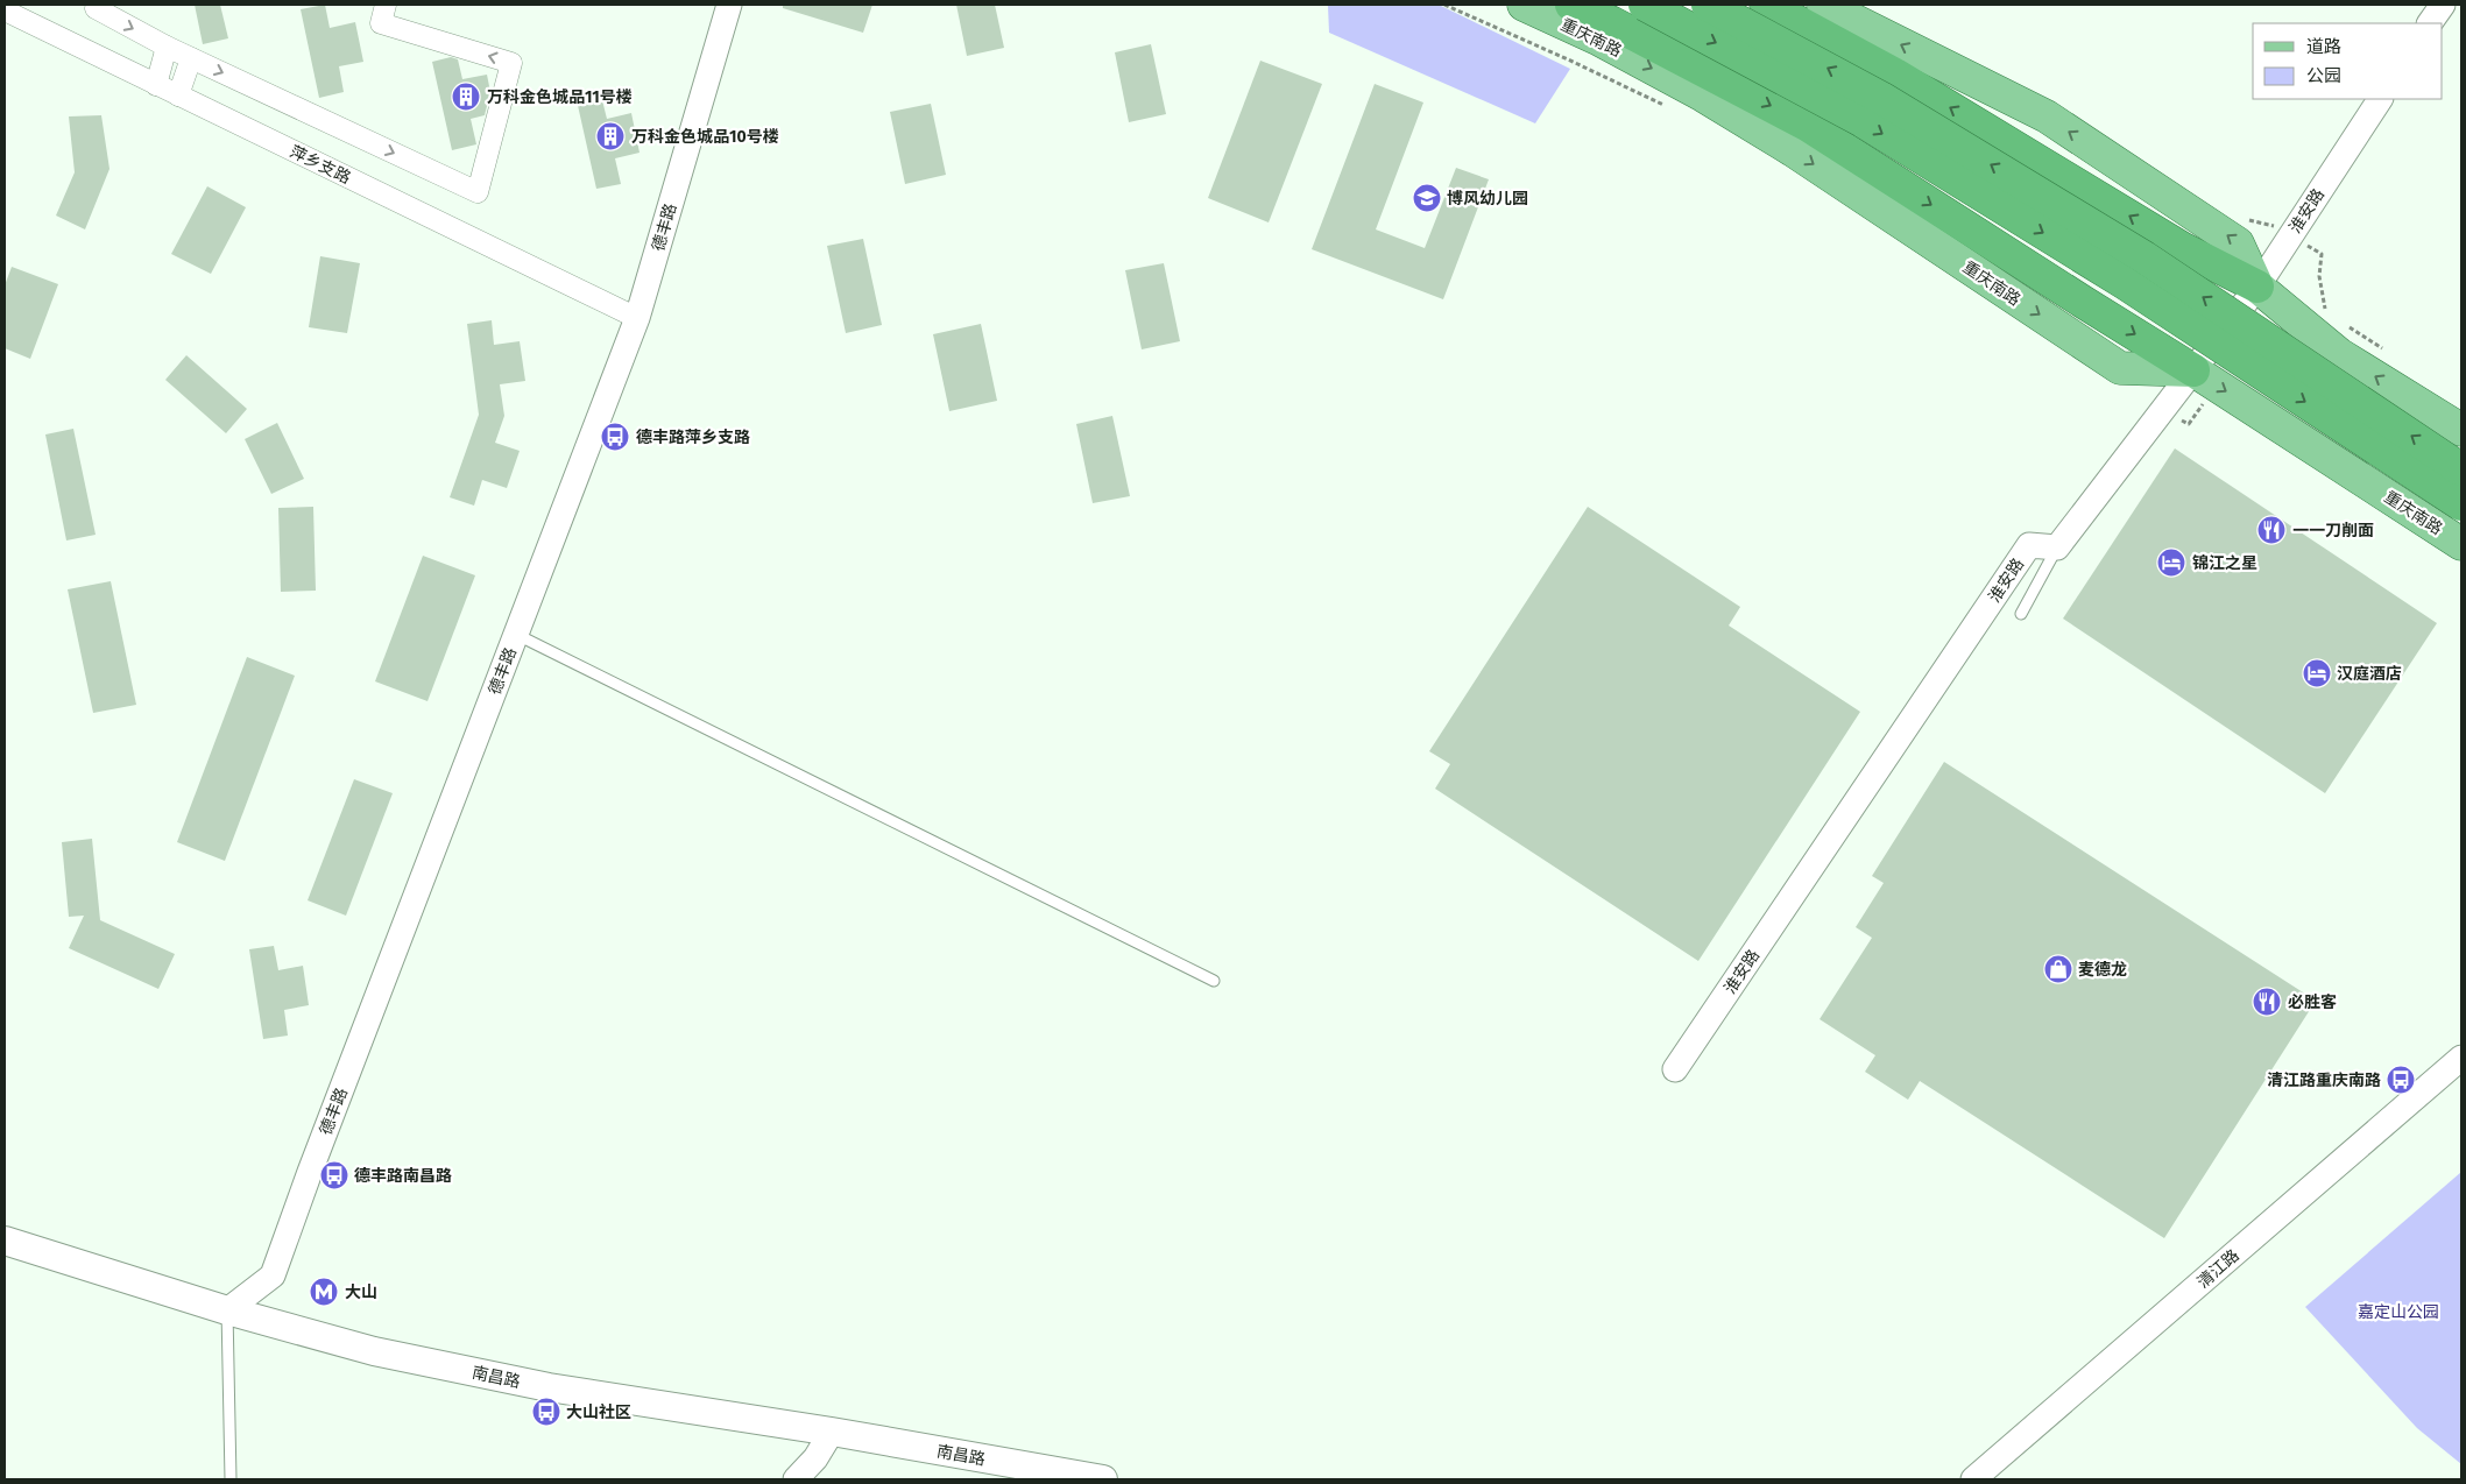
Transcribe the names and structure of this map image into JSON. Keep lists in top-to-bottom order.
{
  "streets": {
    "main road": ["重庆南路", "南昌路"],
    "street": [
      "萍乡支路",
      "淮安路",
      "德丰路",
      "清江路"
    ]
  },
  "crossings": [
    ["重庆南路", "淮安路"],
    ["萍乡支路", "德丰路"],
    ["德丰路", "南昌路"]
  ],
  "parks": ["嘉定山公园"],
  "places": {
    "building": ["万科金色城品11号楼", "万科金色城品10号楼"],
    "school or university": ["博风幼儿园"],
    "bus stop": [
      "德丰路萍乡支路",
      "清江路重庆南路",
      "德丰路南昌路",
      "大山社区"
    ],
    "restaurant": ["一一刀削面", "必胜客"],
    "hotel": ["锦江之星", "汉庭酒店"],
    "shop": ["麦德龙"],
    "metro station": ["大山"]
  },
  "legend": ["道路", "公园"]
}
